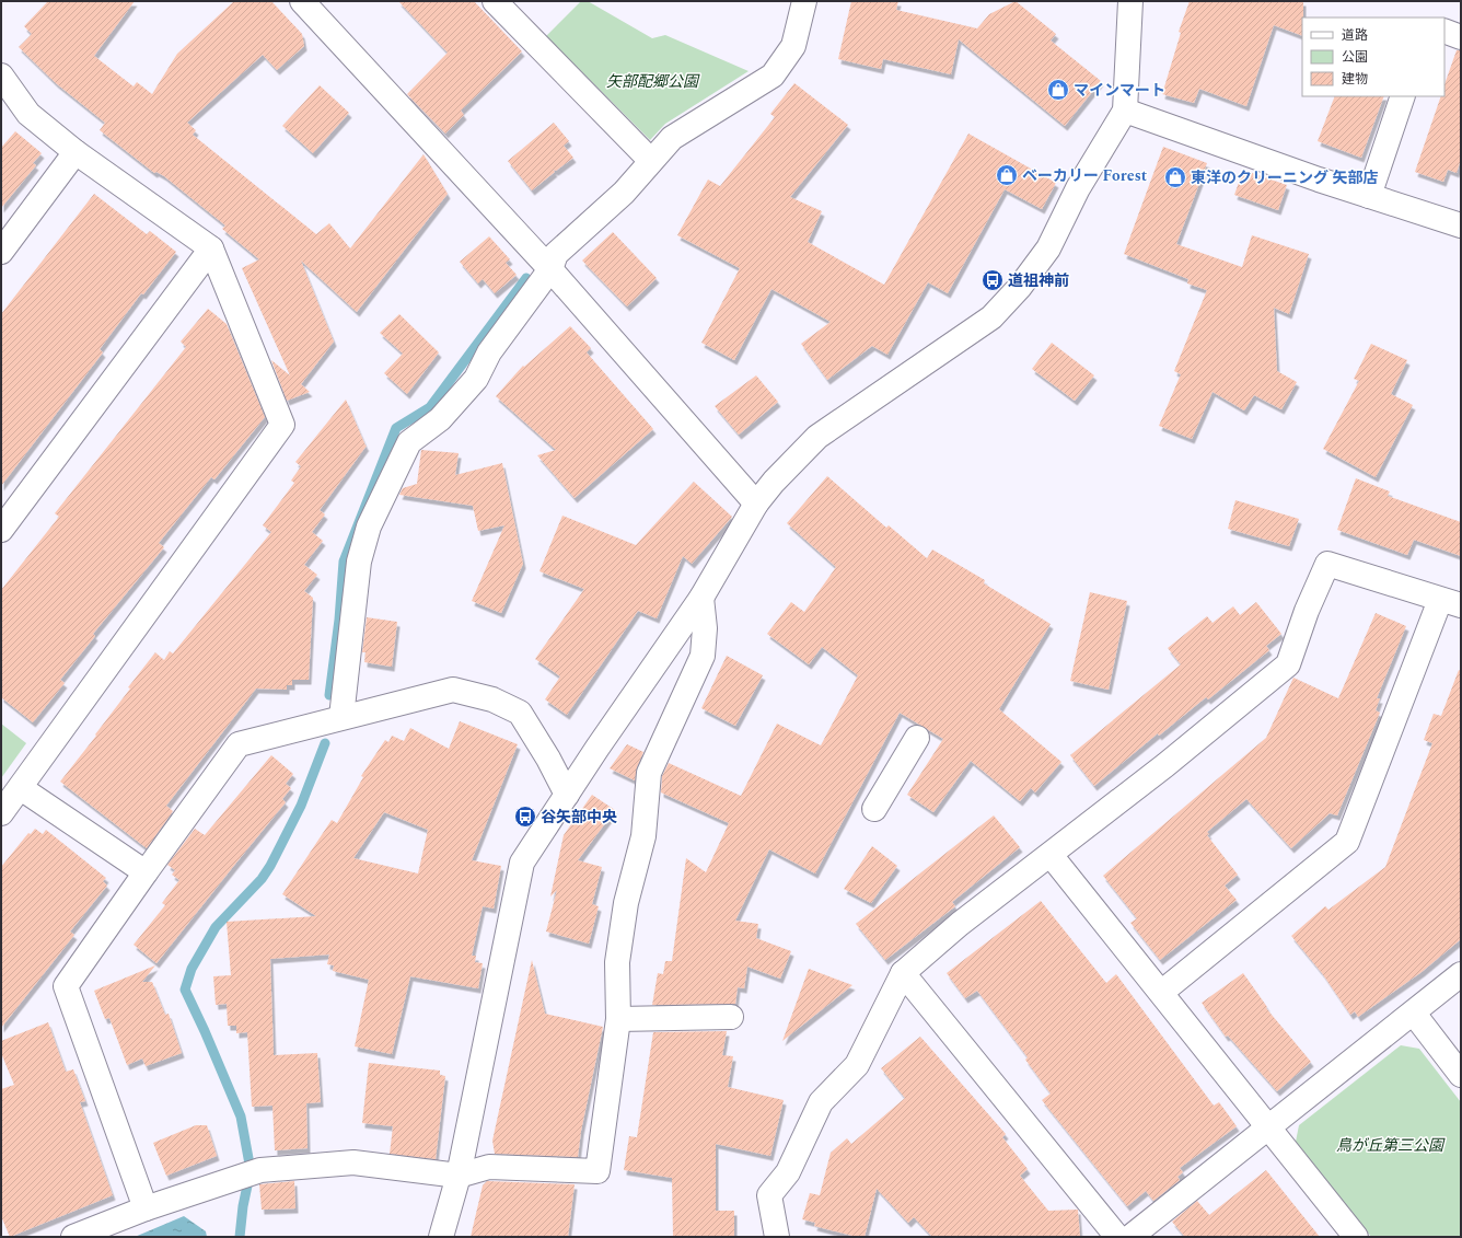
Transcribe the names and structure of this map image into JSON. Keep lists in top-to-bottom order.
{
  "parks": ["矢部配郷公園", "鳥が丘第三公園"],
  "places": {
    "shop": ["マインマート", "ベーカリー Forest", "東洋のクリーニング 矢部店"],
    "bus stop": ["道祖神前", "谷矢部中央"]
  },
  "legend": ["道路", "公園", "建物"]
}
